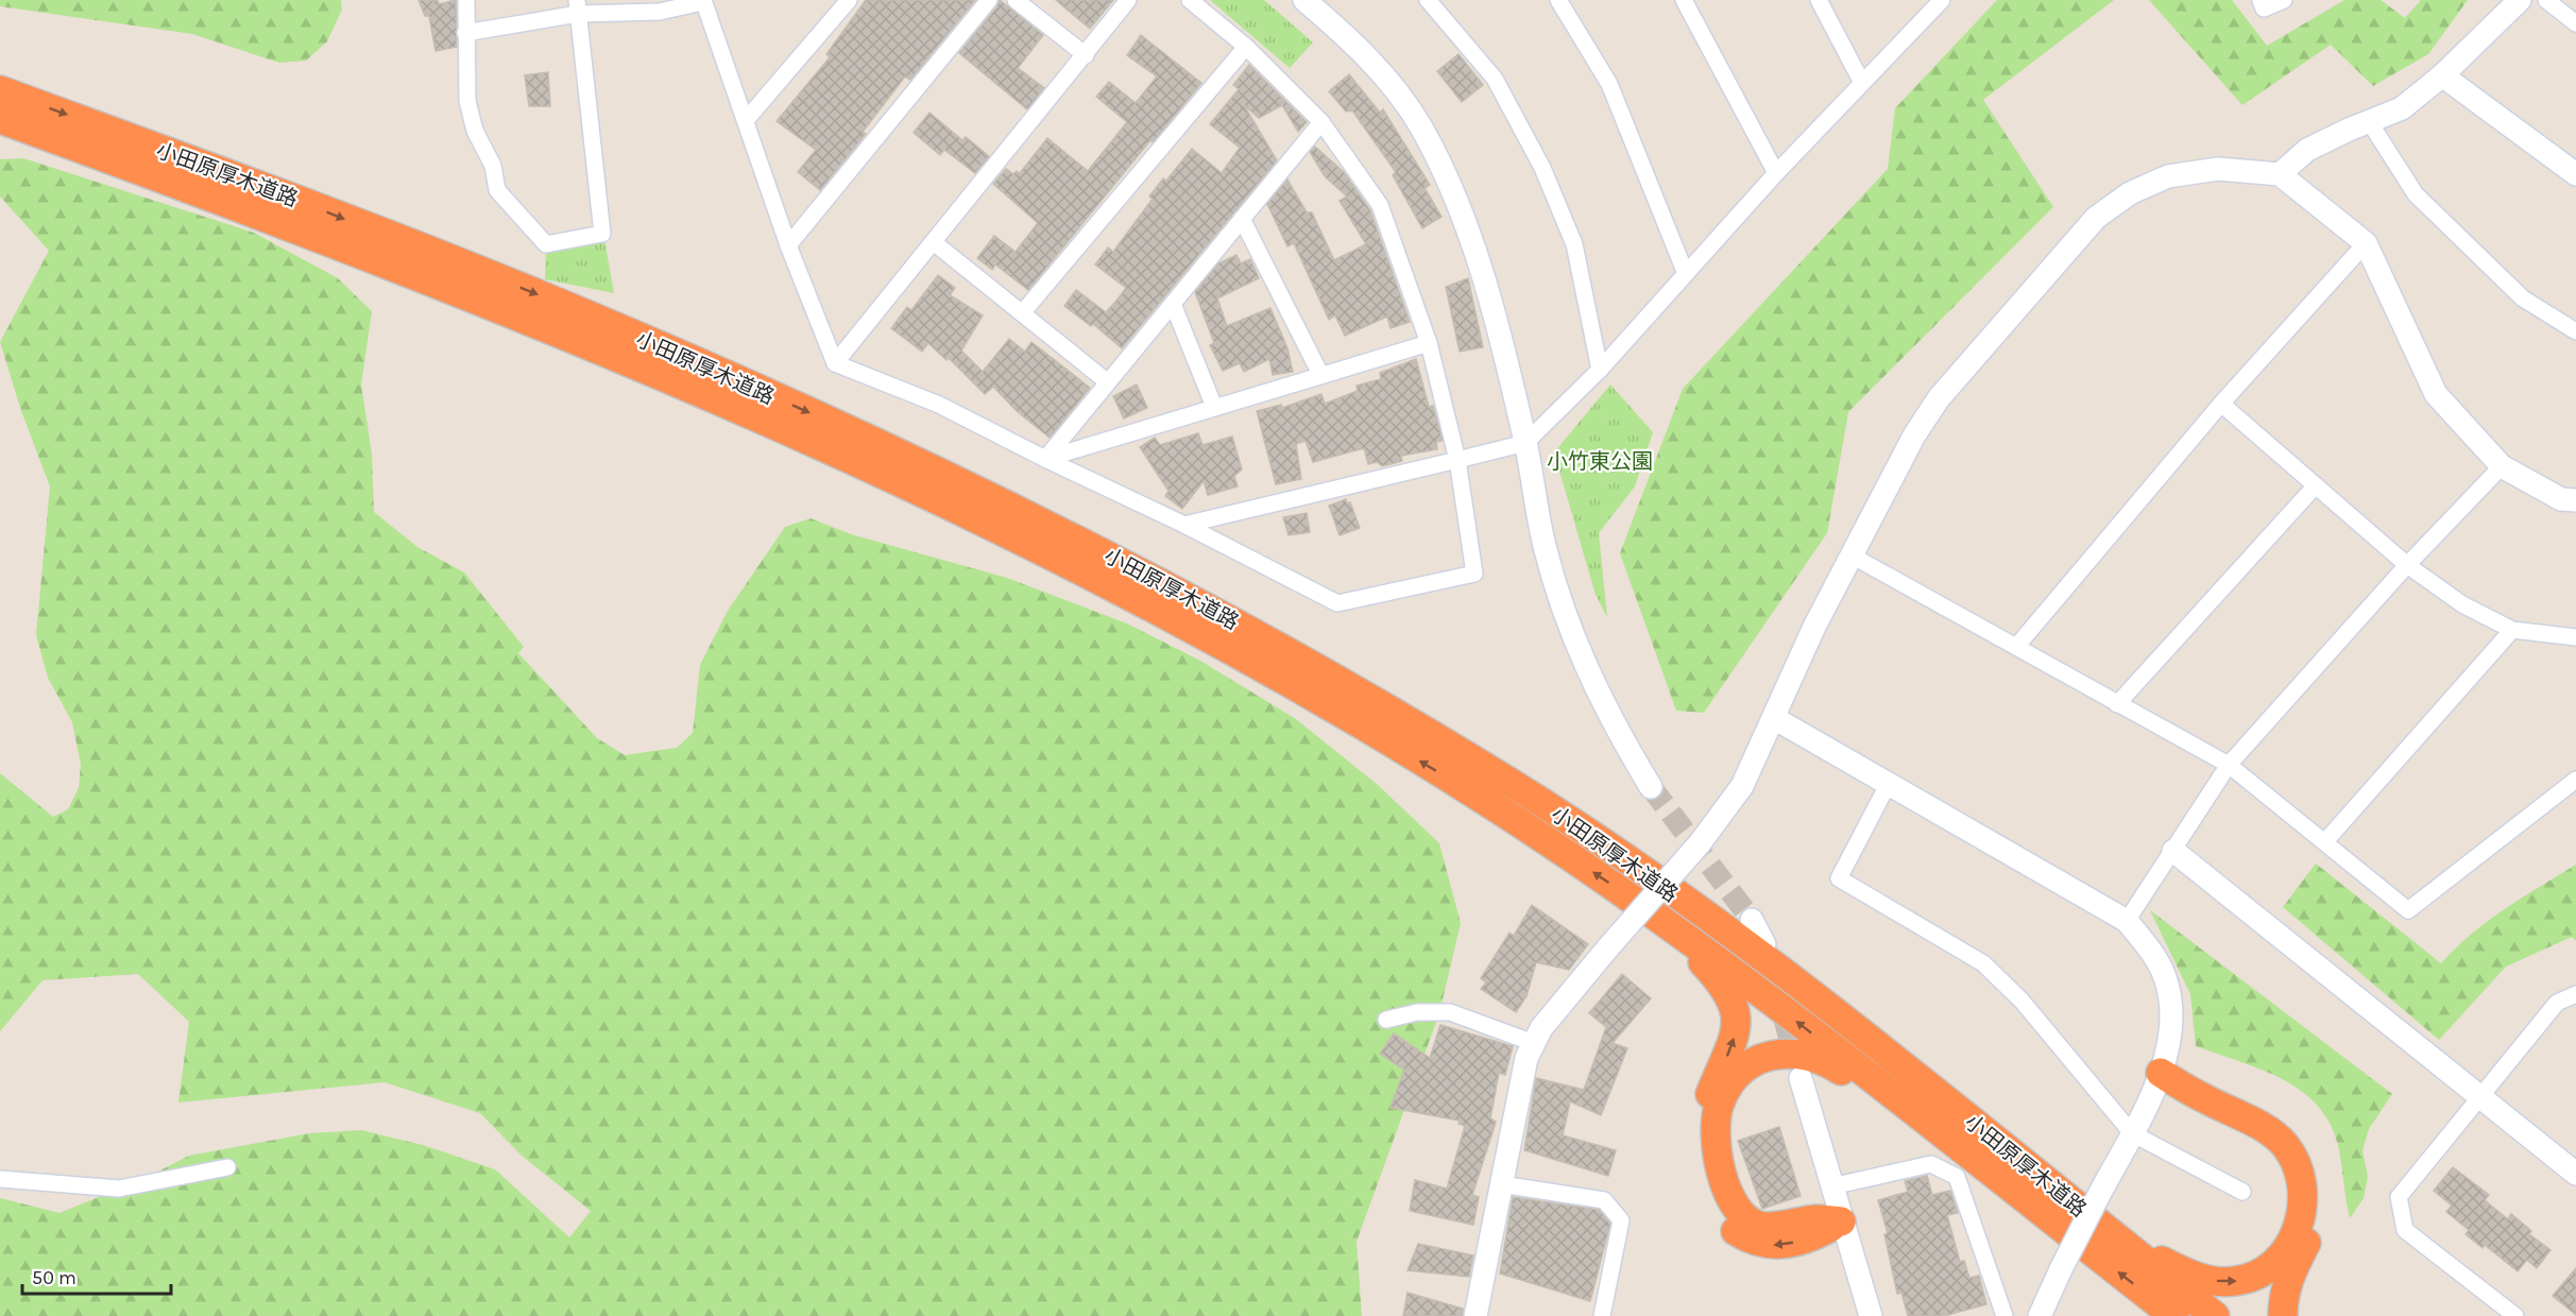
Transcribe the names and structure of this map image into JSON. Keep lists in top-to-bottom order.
{
  "streets": {
    "highway": ["小田原厚木道路"]
  },
  "parks": ["小竹東公園"],
  "scale_bar": "50 m"
}
